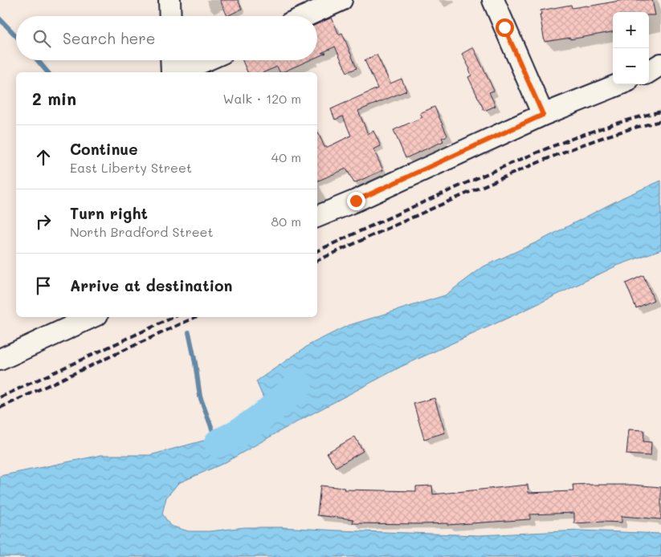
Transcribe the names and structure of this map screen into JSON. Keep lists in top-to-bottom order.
{
  "page": {
    "map_buttons": ["+", "−"],
    "search": "Search here",
    "heading": ["2 min", "Walk · 120 m"],
    "list": [
      ["Continue", "East Liberty Street", "40 m"],
      ["Turn right", "North Bradford Street", "80 m"],
      "Arrive at destination"
    ]
  }
}
